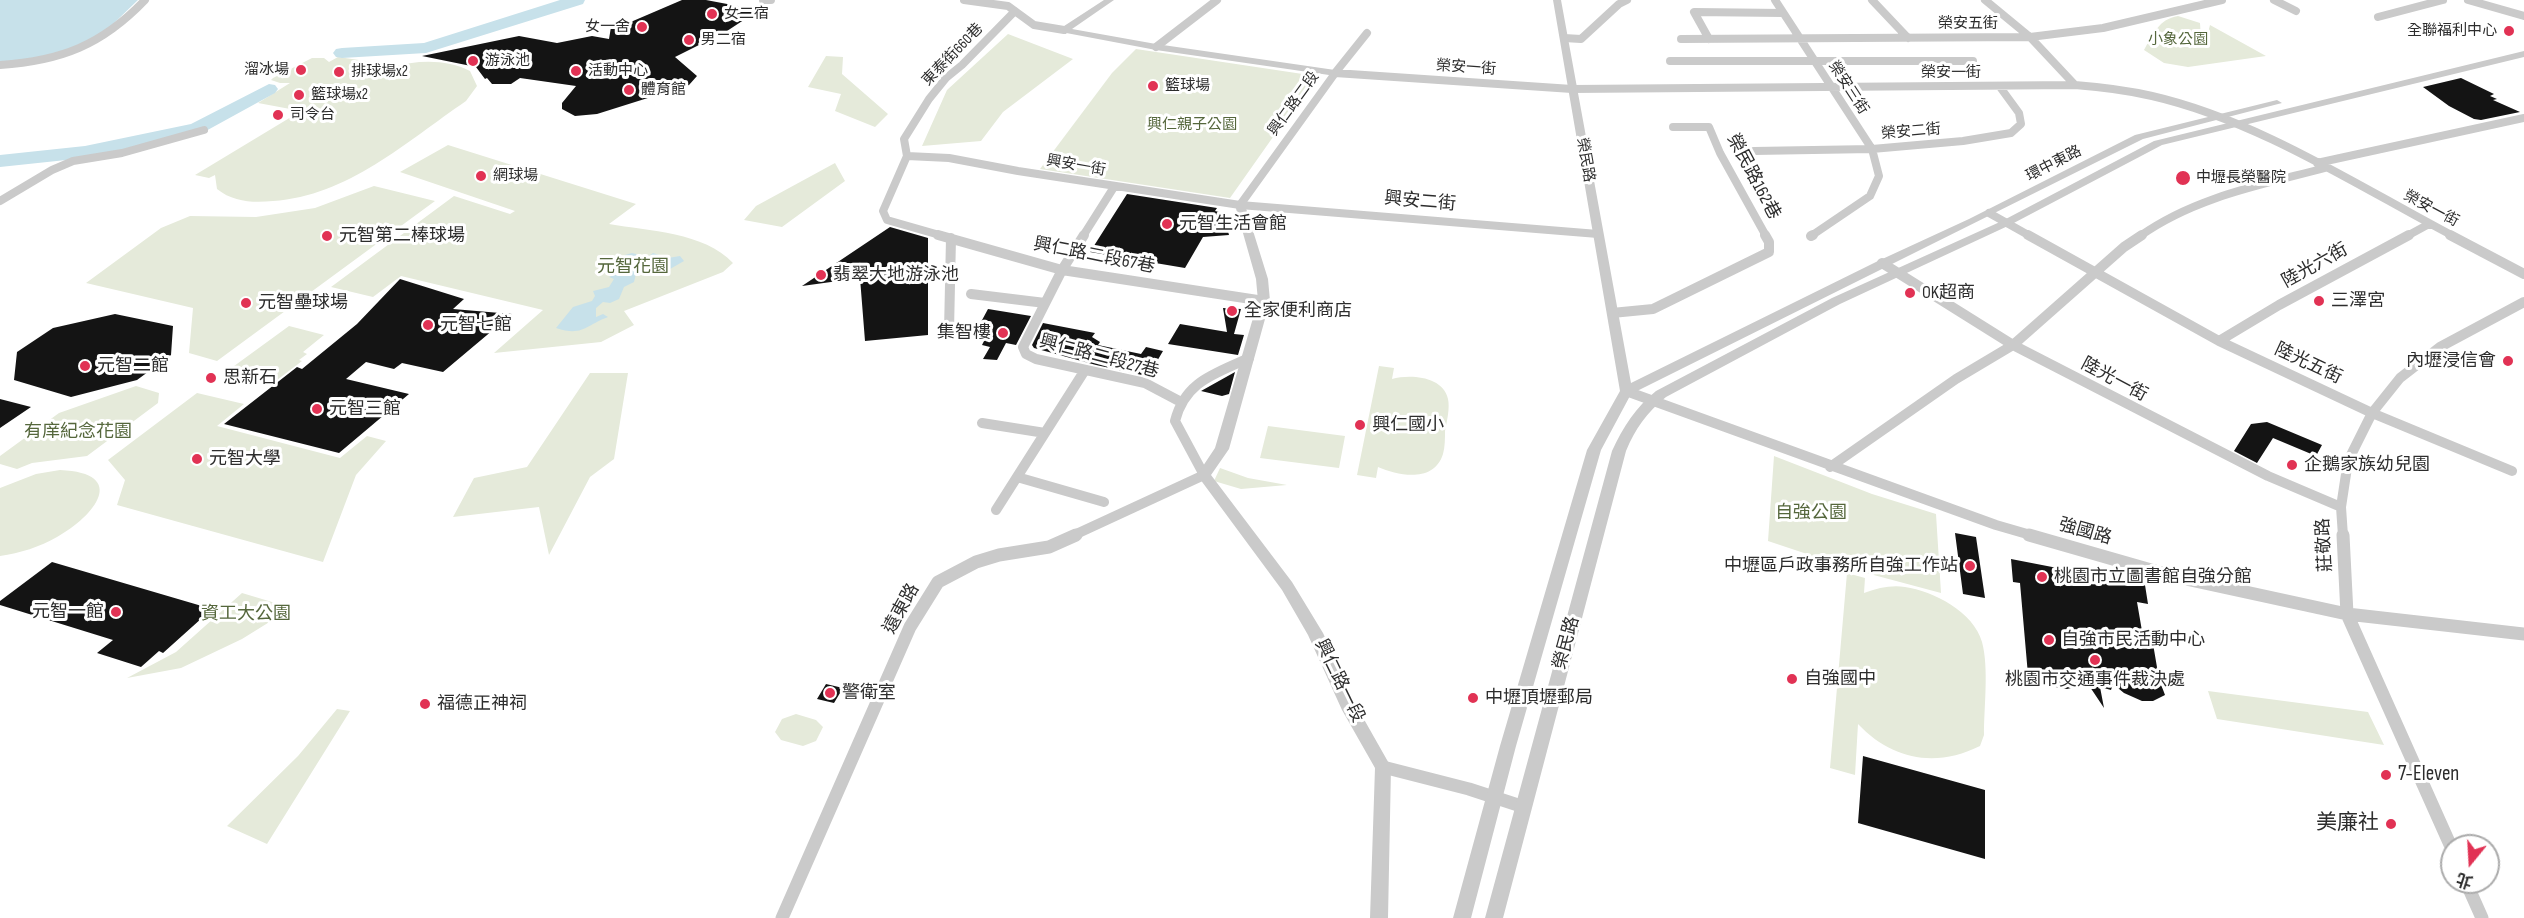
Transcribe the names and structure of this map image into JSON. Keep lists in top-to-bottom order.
{
  "streets": {
    "street": [
      "榮安五街",
      "東泰街660巷",
      "榮安一街",
      "榮安三街",
      "興仁路二段",
      "榮安二街",
      "榮民路",
      "環中東路",
      "興安一街",
      "榮民路162巷",
      "興安二街",
      "興仁路二段67巷",
      "陸光六街",
      "興仁路二段27巷",
      "陸光五街",
      "陸光一街",
      "強國路",
      "莊敬路",
      "遠東路",
      "興仁路一段"
    ]
  },
  "crossings": [
    ["榮安五街", "榮安三街"],
    ["東泰街660巷", "興安一街"],
    ["東泰街660巷", "興仁路二段67巷"],
    ["榮安一街", "榮安三街"],
    ["榮安一街", "興仁路二段"],
    ["榮安一街", "榮安二街"],
    ["榮安一街", "榮民路"],
    ["榮安一街", "環中東路"],
    ["榮安一街", "陸光六街"],
    ["榮安三街", "榮安二街"],
    ["興仁路二段", "興安一街"],
    ["興仁路二段", "興安二街"],
    ["榮民路", "環中東路"],
    ["榮民路", "榮民路162巷"],
    ["榮民路", "興安二街"],
    ["榮民路", "強國路"],
    ["環中東路", "陸光五街"],
    ["環中東路", "陸光一街"],
    ["環中東路", "強國路"],
    ["興安一街", "興安二街"],
    ["陸光六街", "陸光五街"],
    ["陸光五街", "莊敬路"],
    ["陸光一街", "莊敬路"],
    ["強國路", "莊敬路"],
    ["遠東路", "興仁路一段"]
  ],
  "parks": [
    "小象公園",
    "興仁親子公園",
    "元智花園",
    "有庠紀念花園",
    "自強公園",
    "資工大公園"
  ],
  "places": [
    "女二宿",
    "女一舍",
    "全聯福利中心",
    "男二宿",
    "游泳池",
    "溜冰場",
    "活動中心",
    "排球場x2",
    "籃球場",
    "體育館",
    "籃球場x2",
    "司令台",
    "網球場",
    "中壢長榮醫院",
    "元智生活會館",
    "元智第二棒球場",
    "翡翠大地游泳池",
    "OK超商",
    "三澤宮",
    "元智壘球場",
    "全家便利商店",
    "元智七館",
    "集智樓",
    "內壢浸信會",
    "元智二館",
    "思新石",
    "元智三館",
    "興仁國小",
    "元智大學",
    "企鵝家族幼兒園",
    "中壢區戶政事務所自強工作站",
    "桃園市立圖書館自強分館",
    "元智一館",
    "自強市民活動中心",
    "桃園市交通事件裁決處",
    "自強國中",
    "警衛室",
    "中壢頂壢郵局",
    "福德正神祠",
    "7-Eleven",
    "美廉社"
  ],
  "north": "bottom"
}
